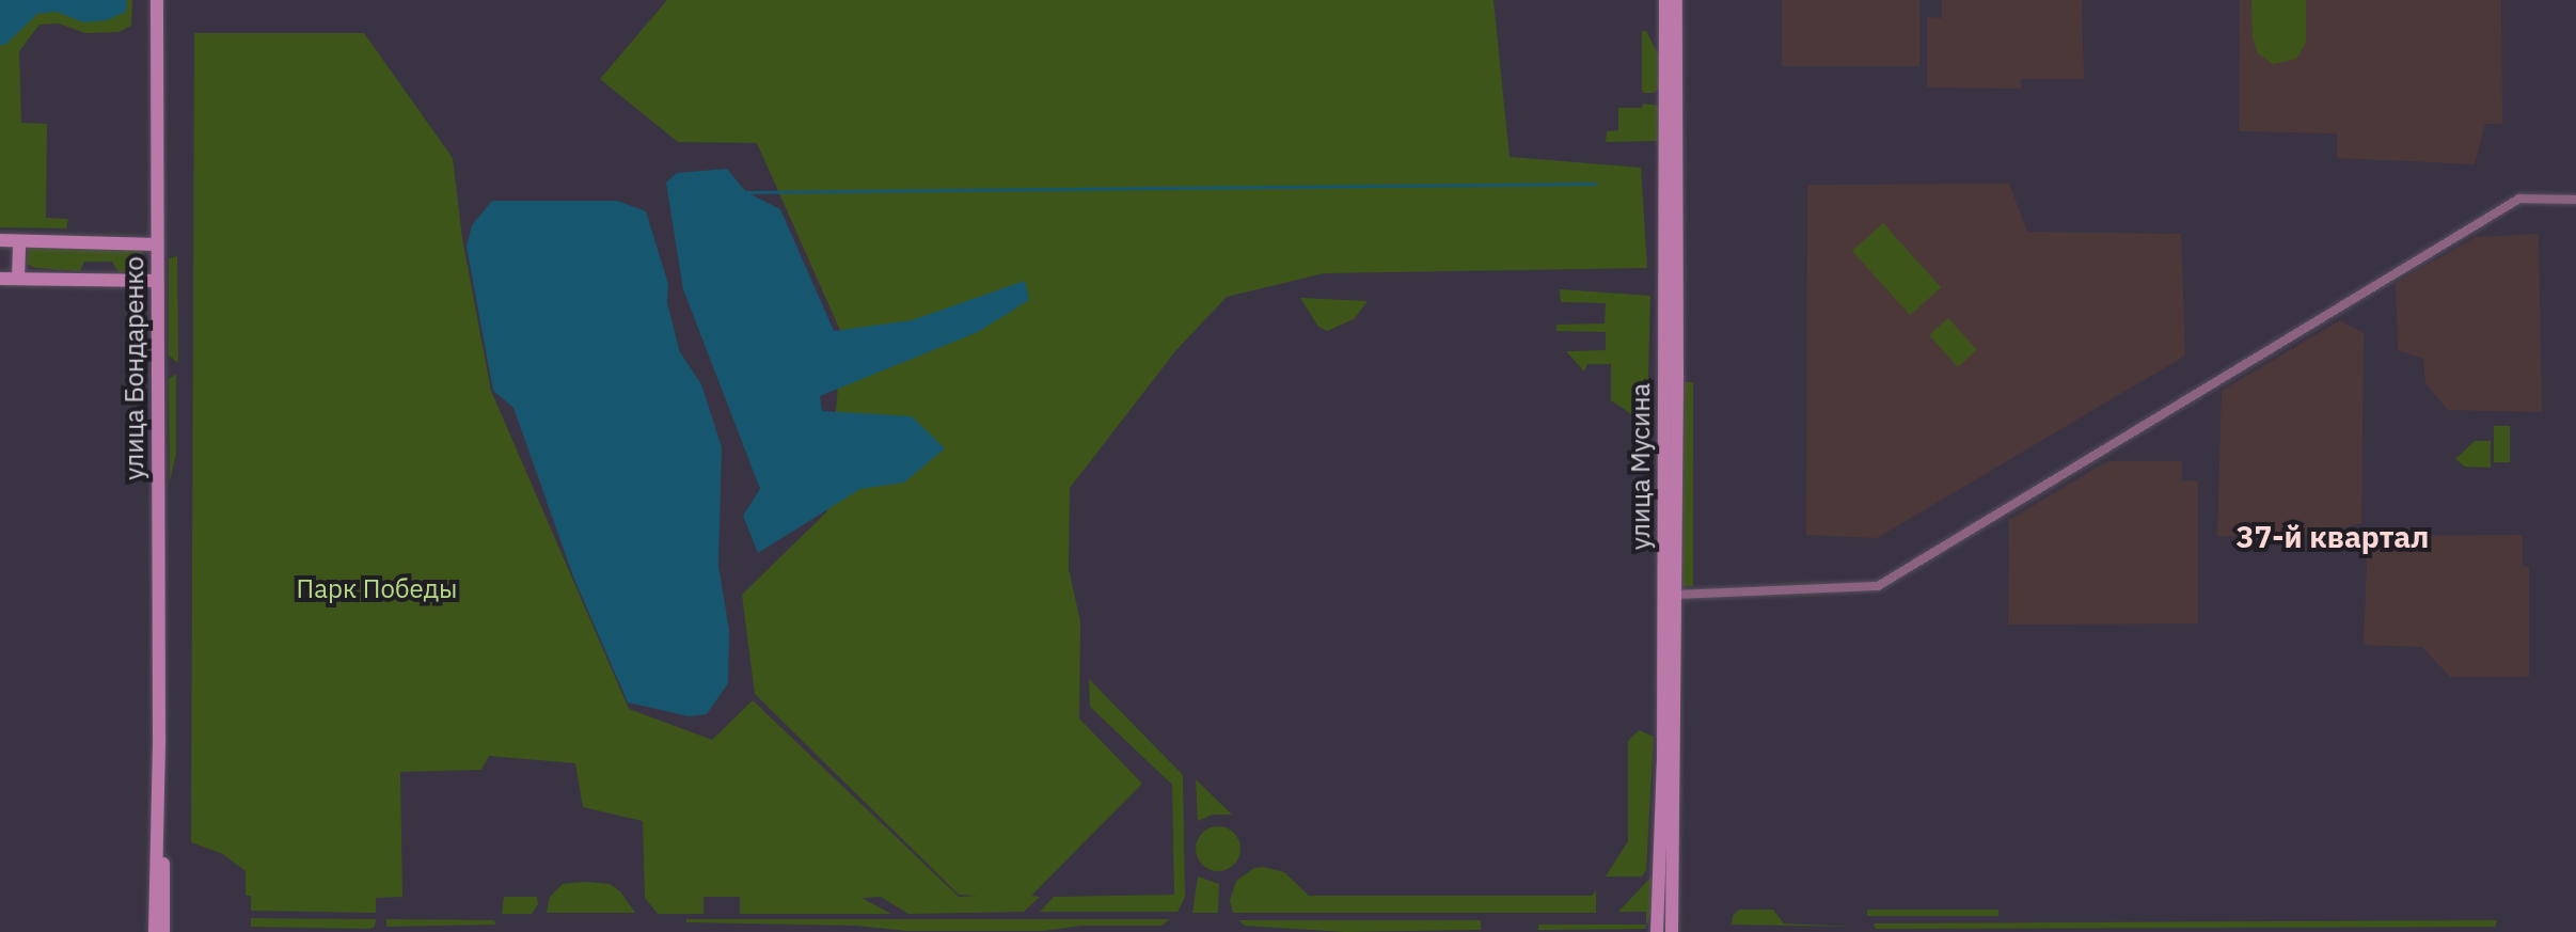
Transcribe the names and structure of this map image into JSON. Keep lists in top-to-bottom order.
{
  "streets": {
    "street": ["улица Бондаренко", "улица Мусина"]
  },
  "districts": ["37-й квартал"],
  "parks": ["Парк Победы"]
}
